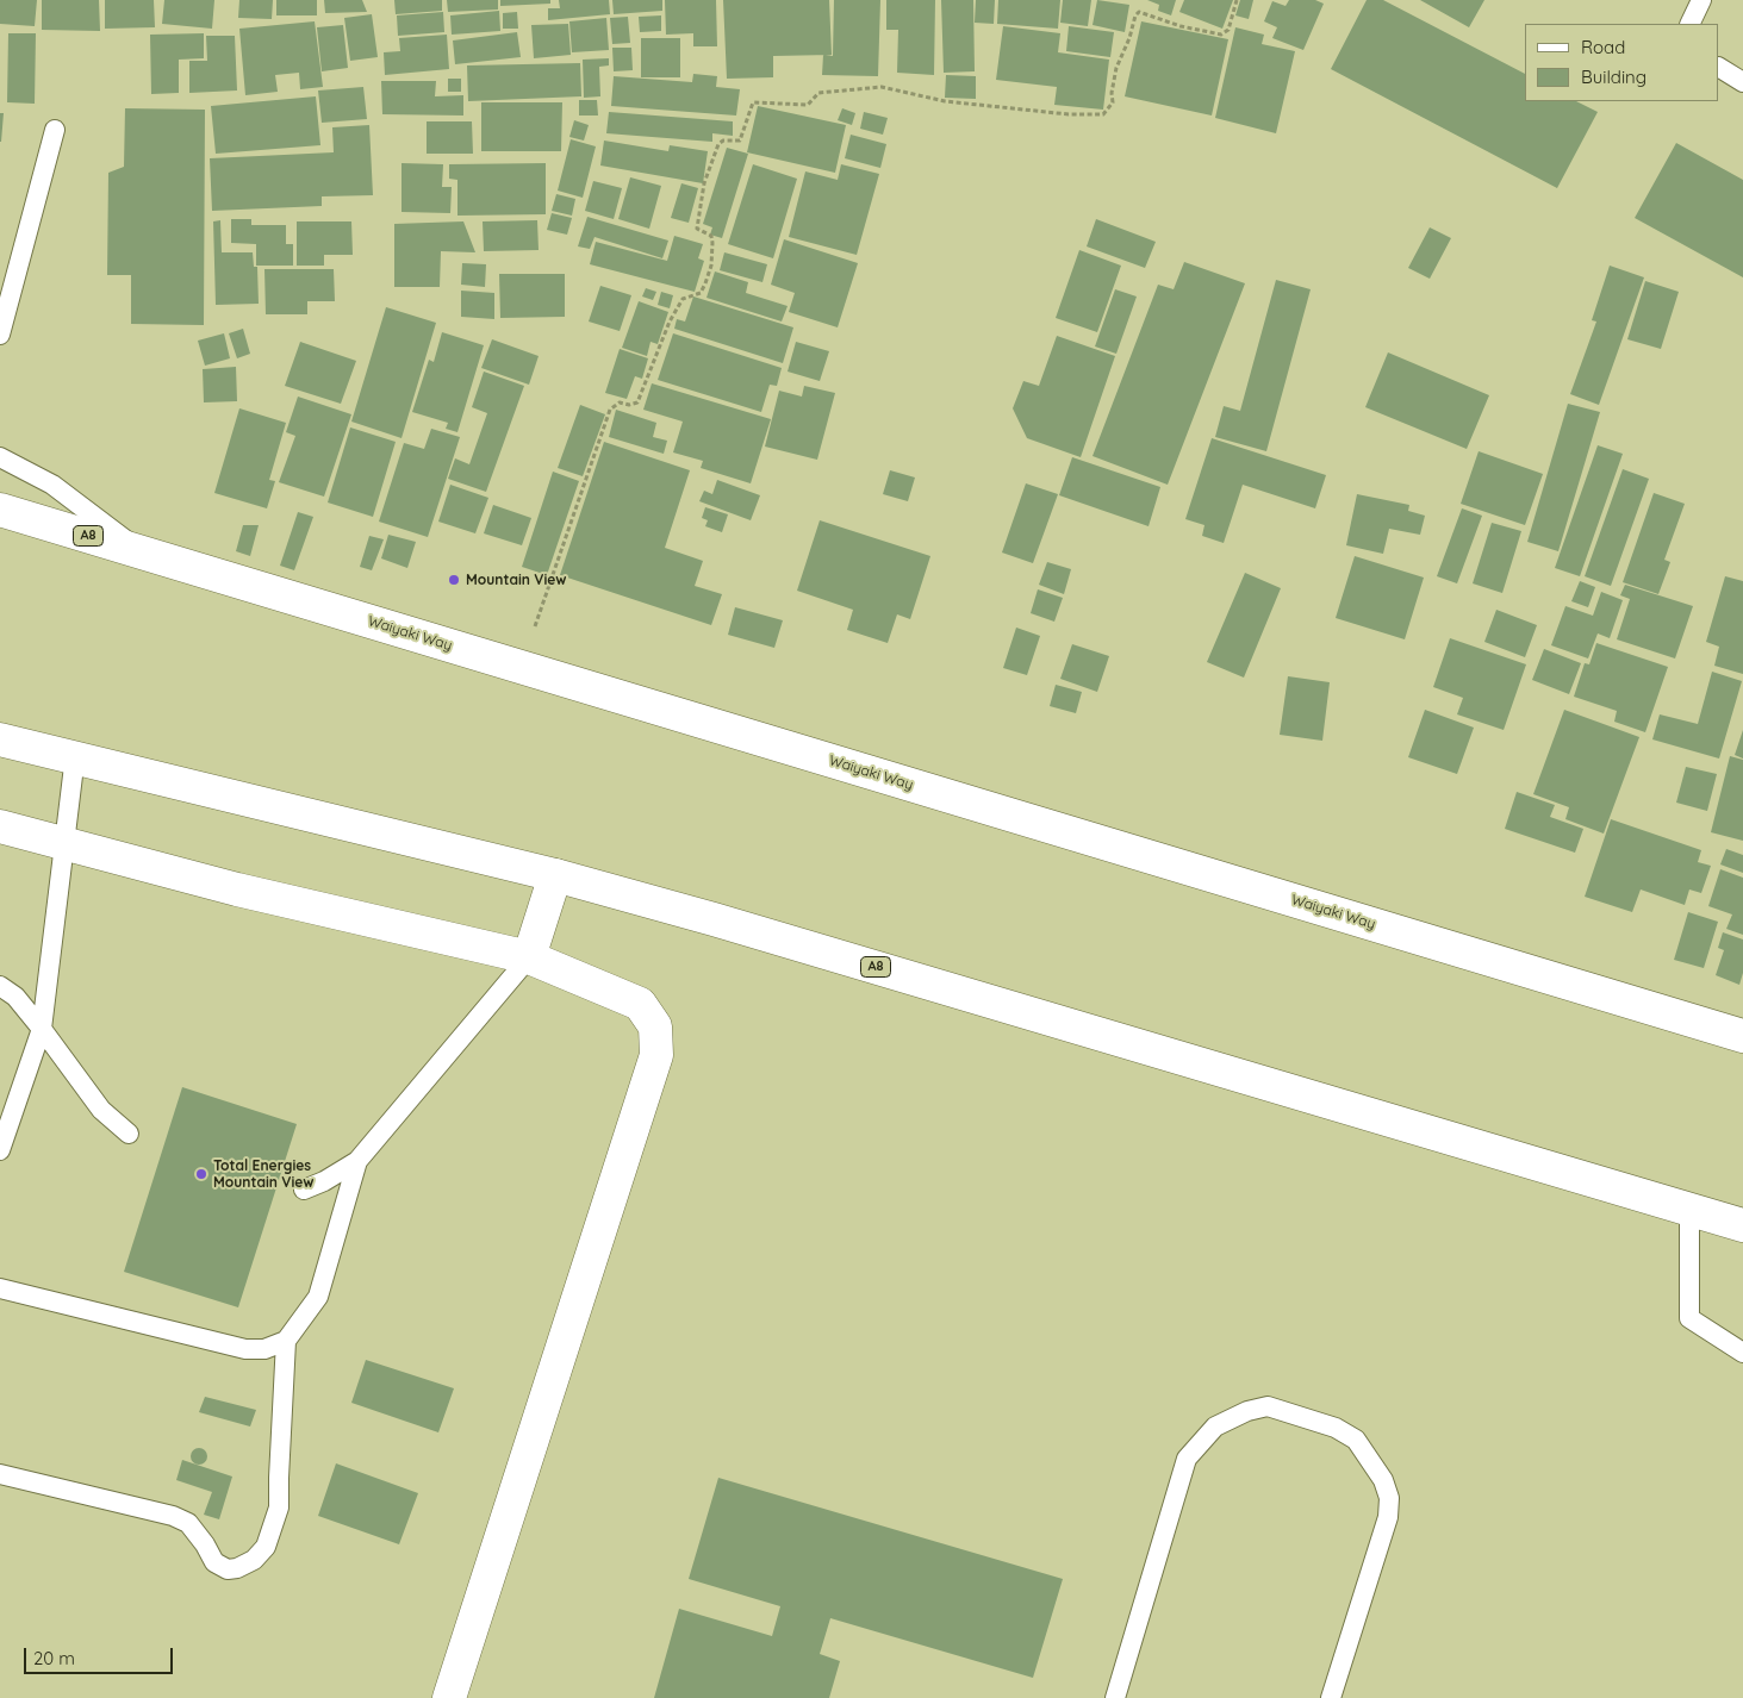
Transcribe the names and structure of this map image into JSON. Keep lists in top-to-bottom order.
{
  "streets": {
    "main road": ["A8", "Waiyaki Way"]
  },
  "places": ["Mountain View", "Total Energies Mountain View"],
  "legend": ["Road", "Building"],
  "scale_bar": "20 m"
}
